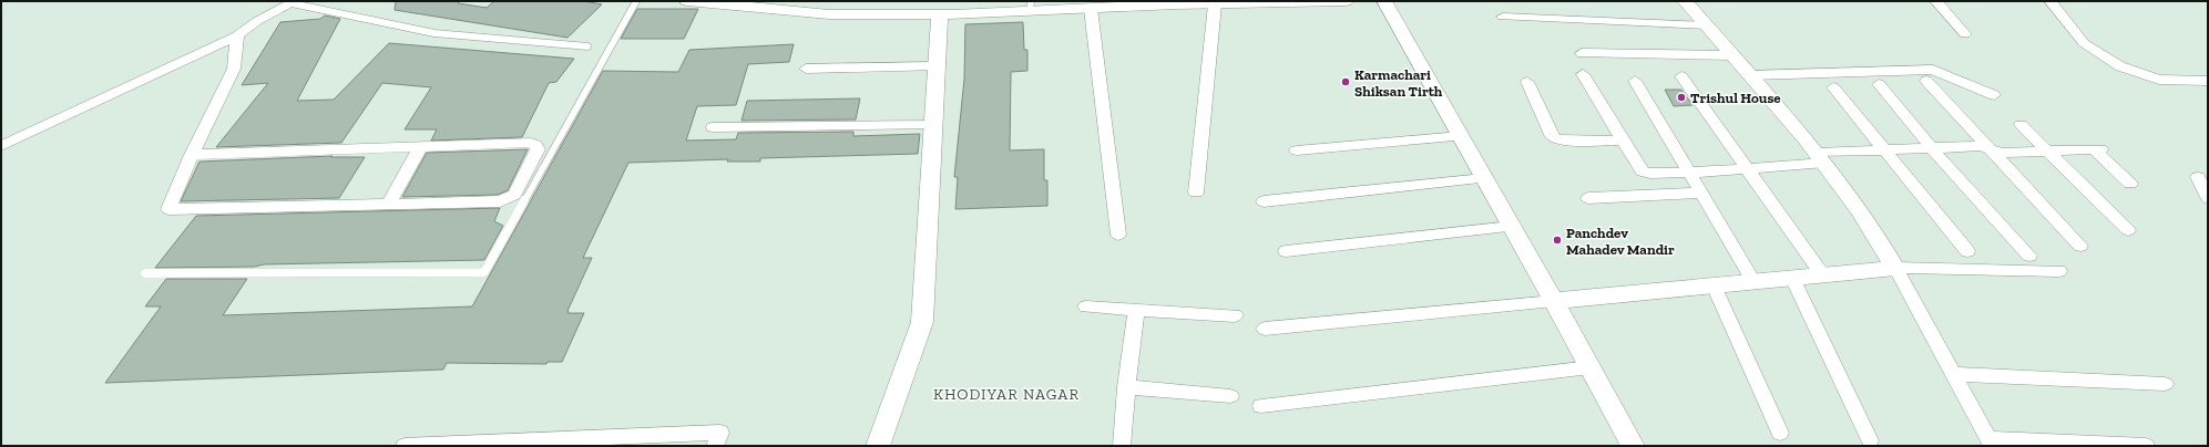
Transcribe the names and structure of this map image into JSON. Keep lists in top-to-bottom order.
{
  "districts": ["KHODIYAR NAGAR"],
  "places": ["Karmachari Shiksan Tirth", "Trishul House", "Panchdev Mahadev Mandir"]
}
